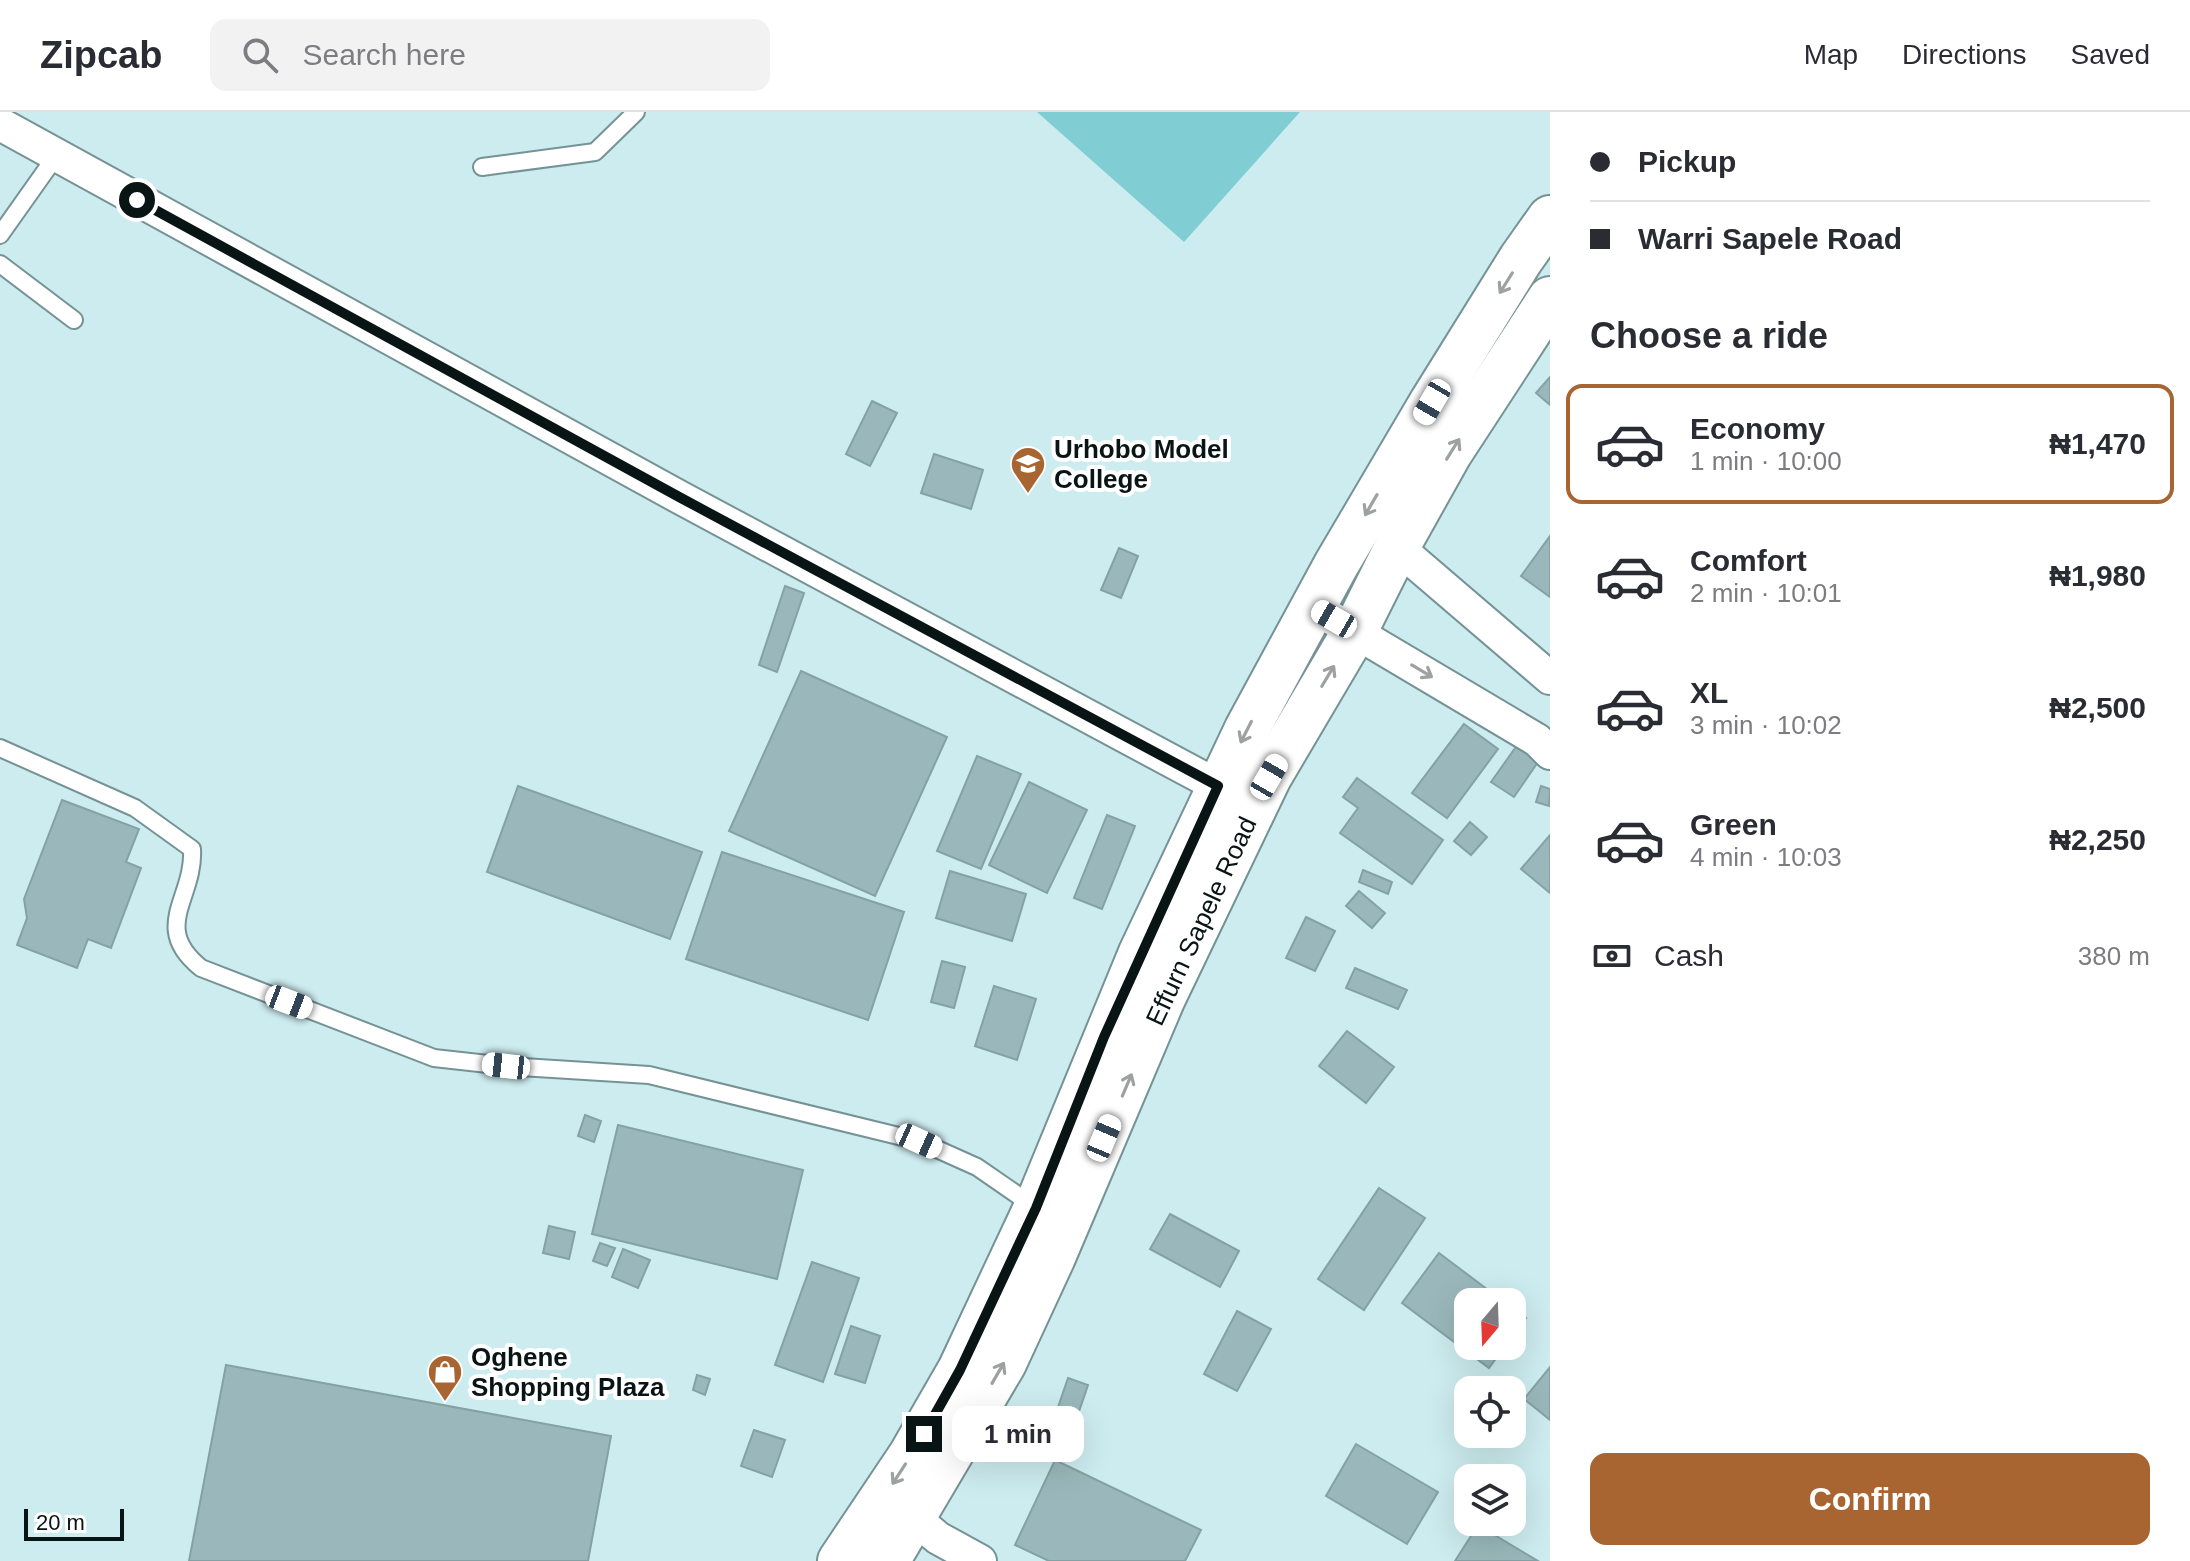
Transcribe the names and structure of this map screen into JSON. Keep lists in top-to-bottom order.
{
  "streets": {
    "highway": ["Effurn Sapele Road"]
  },
  "places": {
    "school or university": ["Urhobo Model College"],
    "shop": ["Oghene Shopping Plaza"]
  },
  "scale_bar": "20 m",
  "north": "bottom",
  "page": {
    "header": "Zipcab",
    "search": "Search here",
    "nav": ["Map", "Directions", "Saved"],
    "banner": ["Pickup", "Warri Sapele Road"],
    "heading": "Choose a ride",
    "list": [
      {
        "name": "Economy",
        "note": "1 min · 10:00",
        "value": "₦1,470"
      },
      {
        "name": "Comfort",
        "note": "2 min · 10:01",
        "value": "₦1,980"
      },
      {
        "name": "XL",
        "note": "3 min · 10:02",
        "value": "₦2,500"
      },
      {
        "name": "Green",
        "note": "4 min · 10:03",
        "value": "₦2,250"
      }
    ],
    "pay": ["Cash", "380 m"],
    "bubble": "1 min",
    "buttons": "Confirm",
    "scale": "20 m"
  }
}
